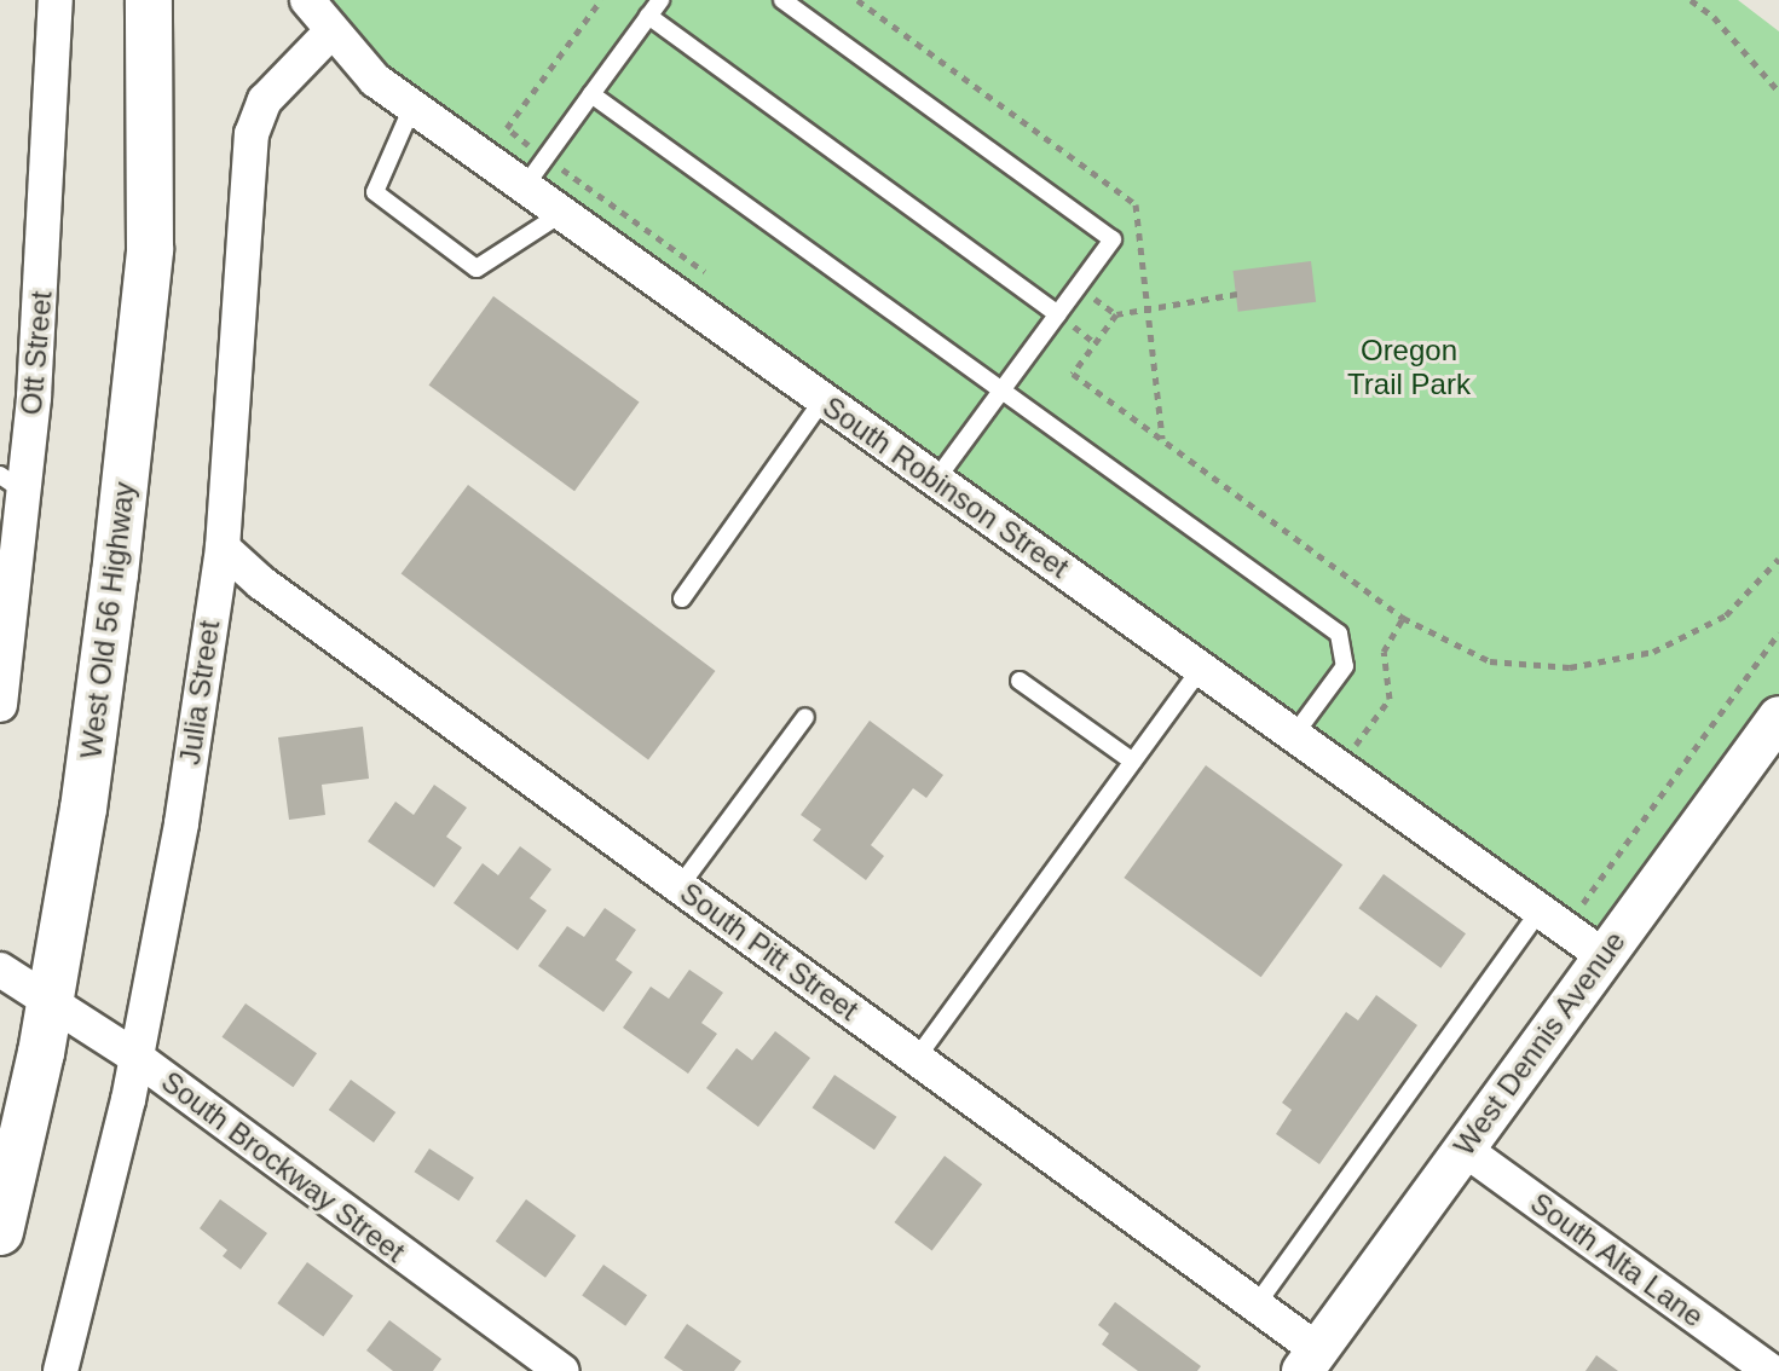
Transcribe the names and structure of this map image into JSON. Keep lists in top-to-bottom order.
{
  "streets": {
    "main road": ["West Old 56 Highway"],
    "street": [
      "Ott Street",
      "South Robinson Street",
      "Julia Street",
      "South Pitt Street",
      "West Dennis Avenue",
      "South Brockway Street",
      "South Alta Lane"
    ]
  },
  "crossings": [
    ["South Robinson Street", "Julia Street"],
    ["South Robinson Street", "West Dennis Avenue"],
    ["West Old 56 Highway", "South Brockway Street"],
    ["Julia Street", "South Pitt Street"],
    ["Julia Street", "South Brockway Street"],
    ["South Pitt Street", "West Dennis Avenue"],
    ["West Dennis Avenue", "South Alta Lane"]
  ],
  "parks": ["Oregon Trail Park"]
}
